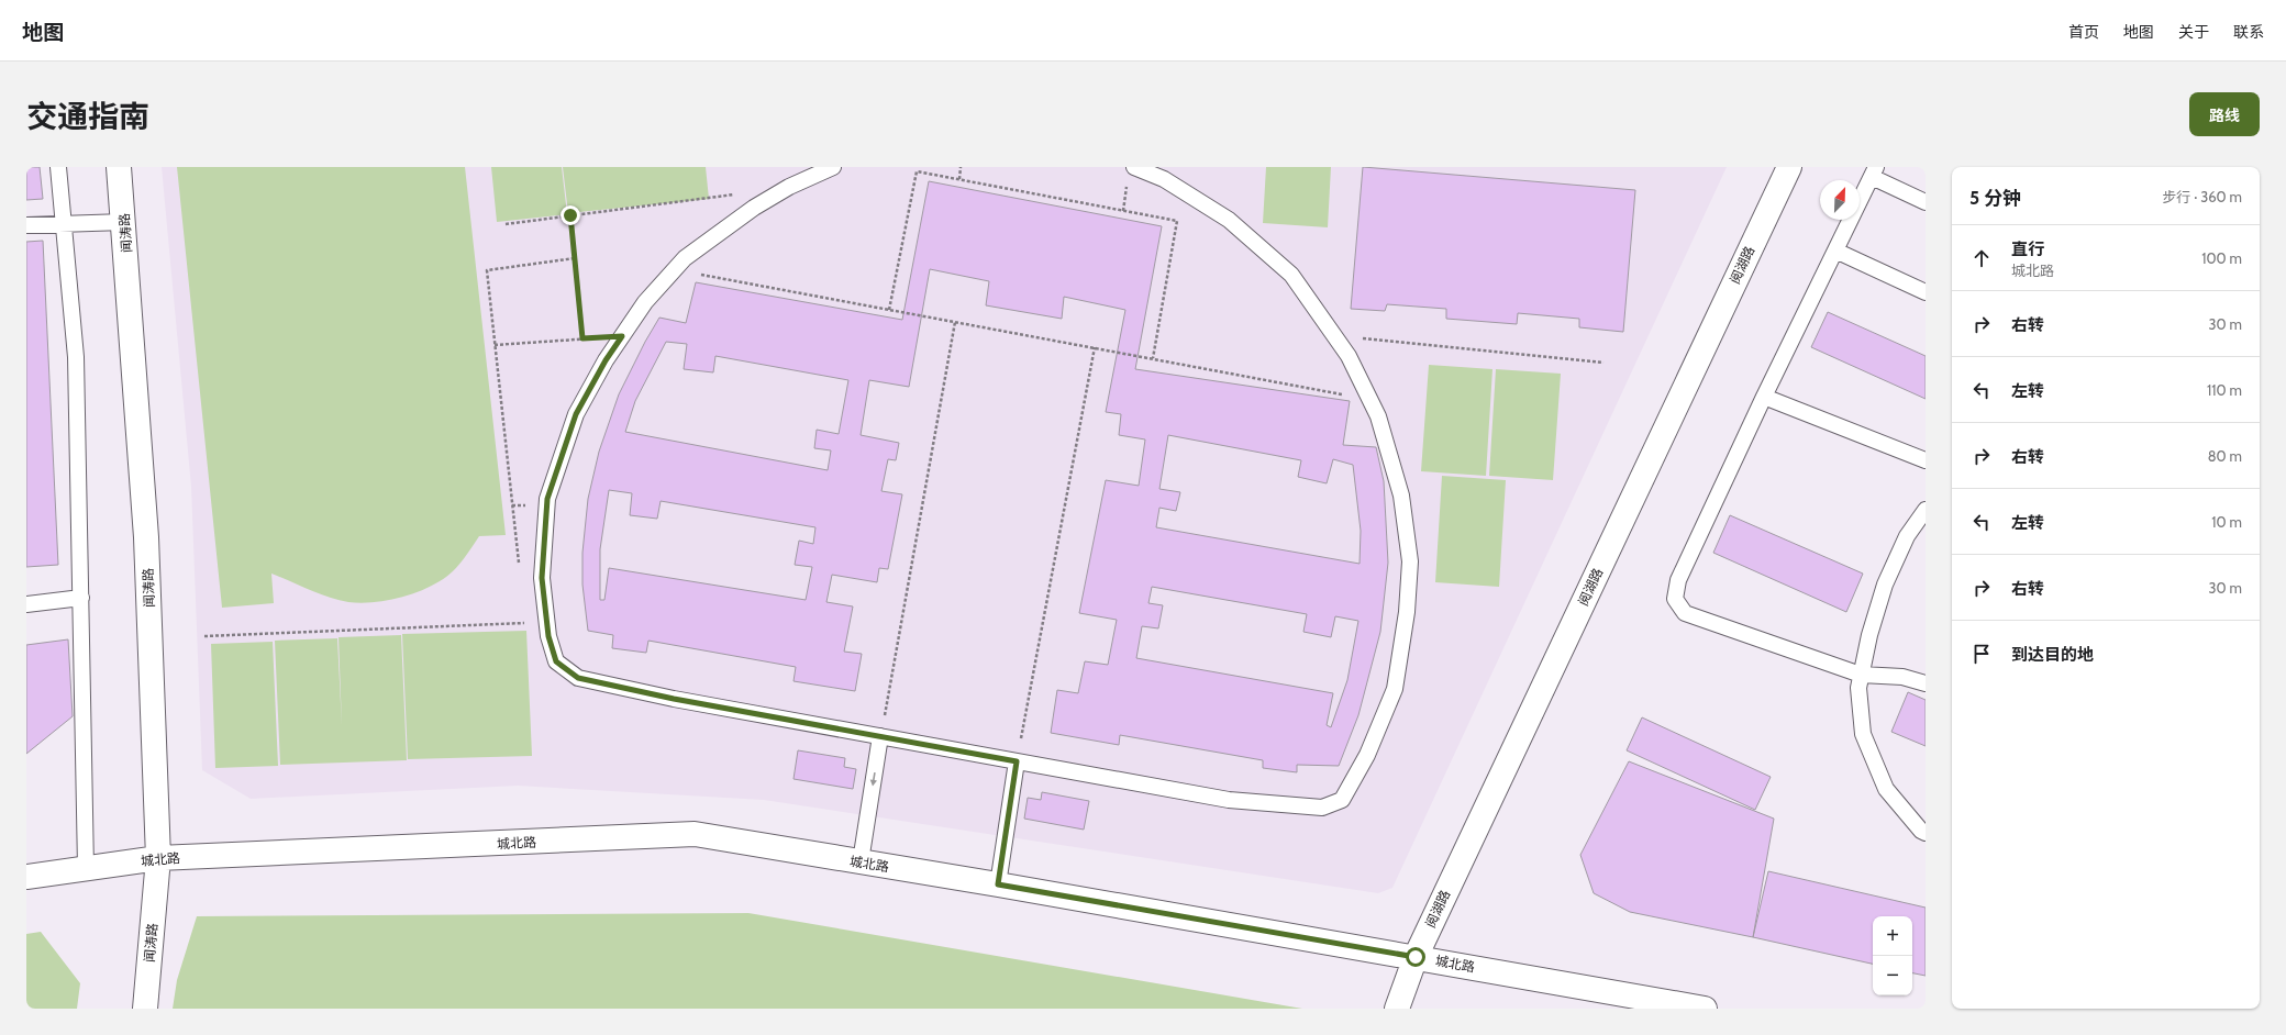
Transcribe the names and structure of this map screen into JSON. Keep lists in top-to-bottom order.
{
  "streets": {
    "street": ["闻涛路", "阅湖路", "城北路"]
  },
  "crossings": [
    ["闻涛路", "城北路"],
    ["阅湖路", "城北路"]
  ],
  "north": "top right",
  "page": {
    "header": "地图",
    "nav": [
      "首页",
      "地图",
      "关于",
      "联系"
    ],
    "title": "交通指南",
    "buttons": "路线",
    "heading": ["5 分钟", "步行 · 360 m"],
    "list": [
      ["直行", "城北路", "100 m"],
      ["右转", "30 m"],
      ["左转", "110 m"],
      ["右转", "80 m"],
      ["左转", "10 m"],
      ["右转", "30 m"],
      "到达目的地"
    ],
    "map_buttons": ["+", "−"]
  }
}
